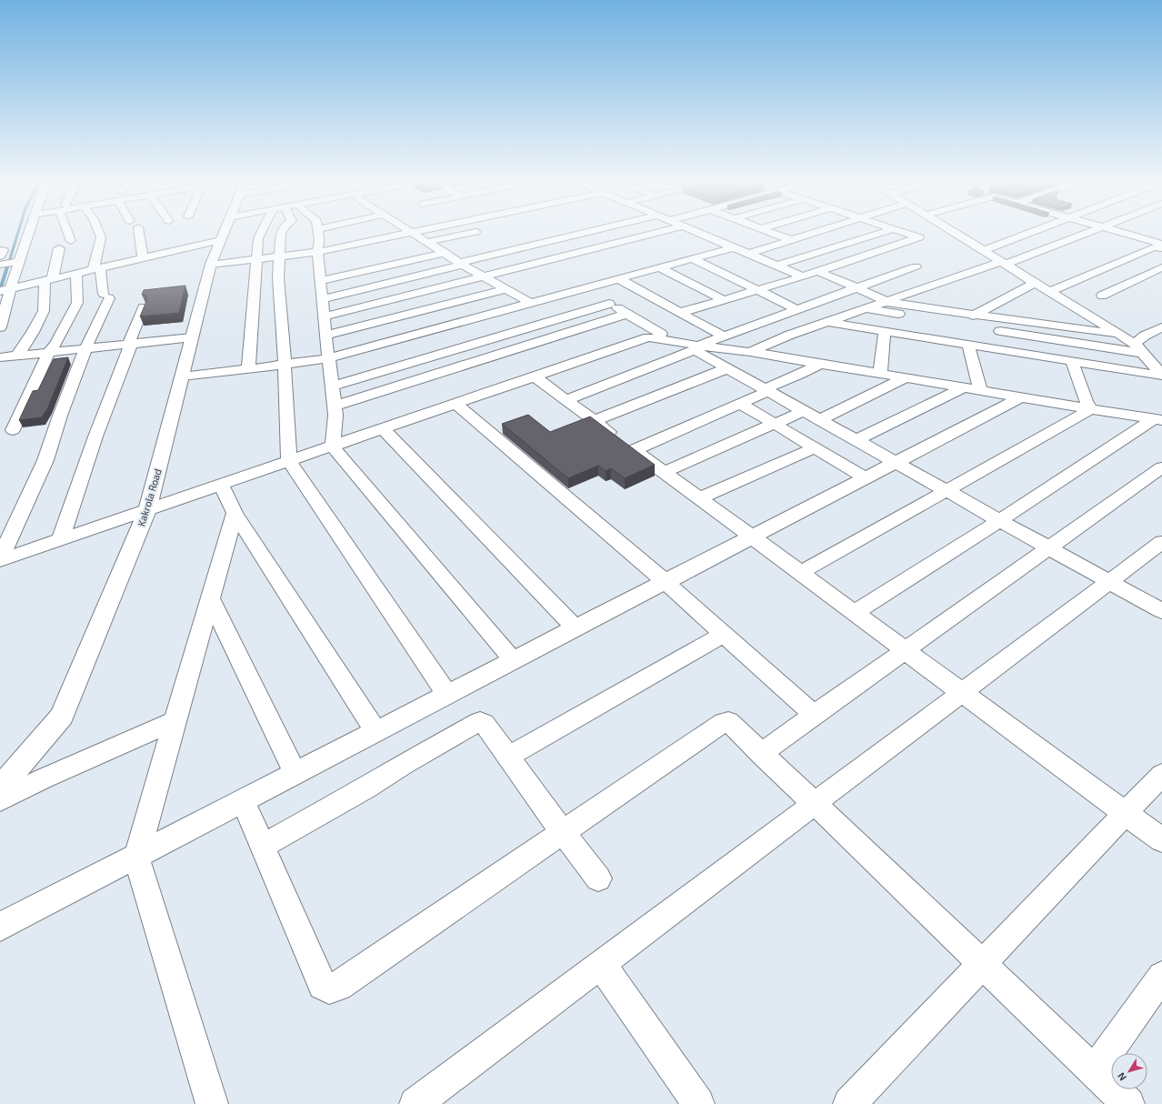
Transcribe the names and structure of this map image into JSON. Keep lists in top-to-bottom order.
{
  "streets": {
    "street": ["Kakrola Road"]
  },
  "north": "bottom left"
}
